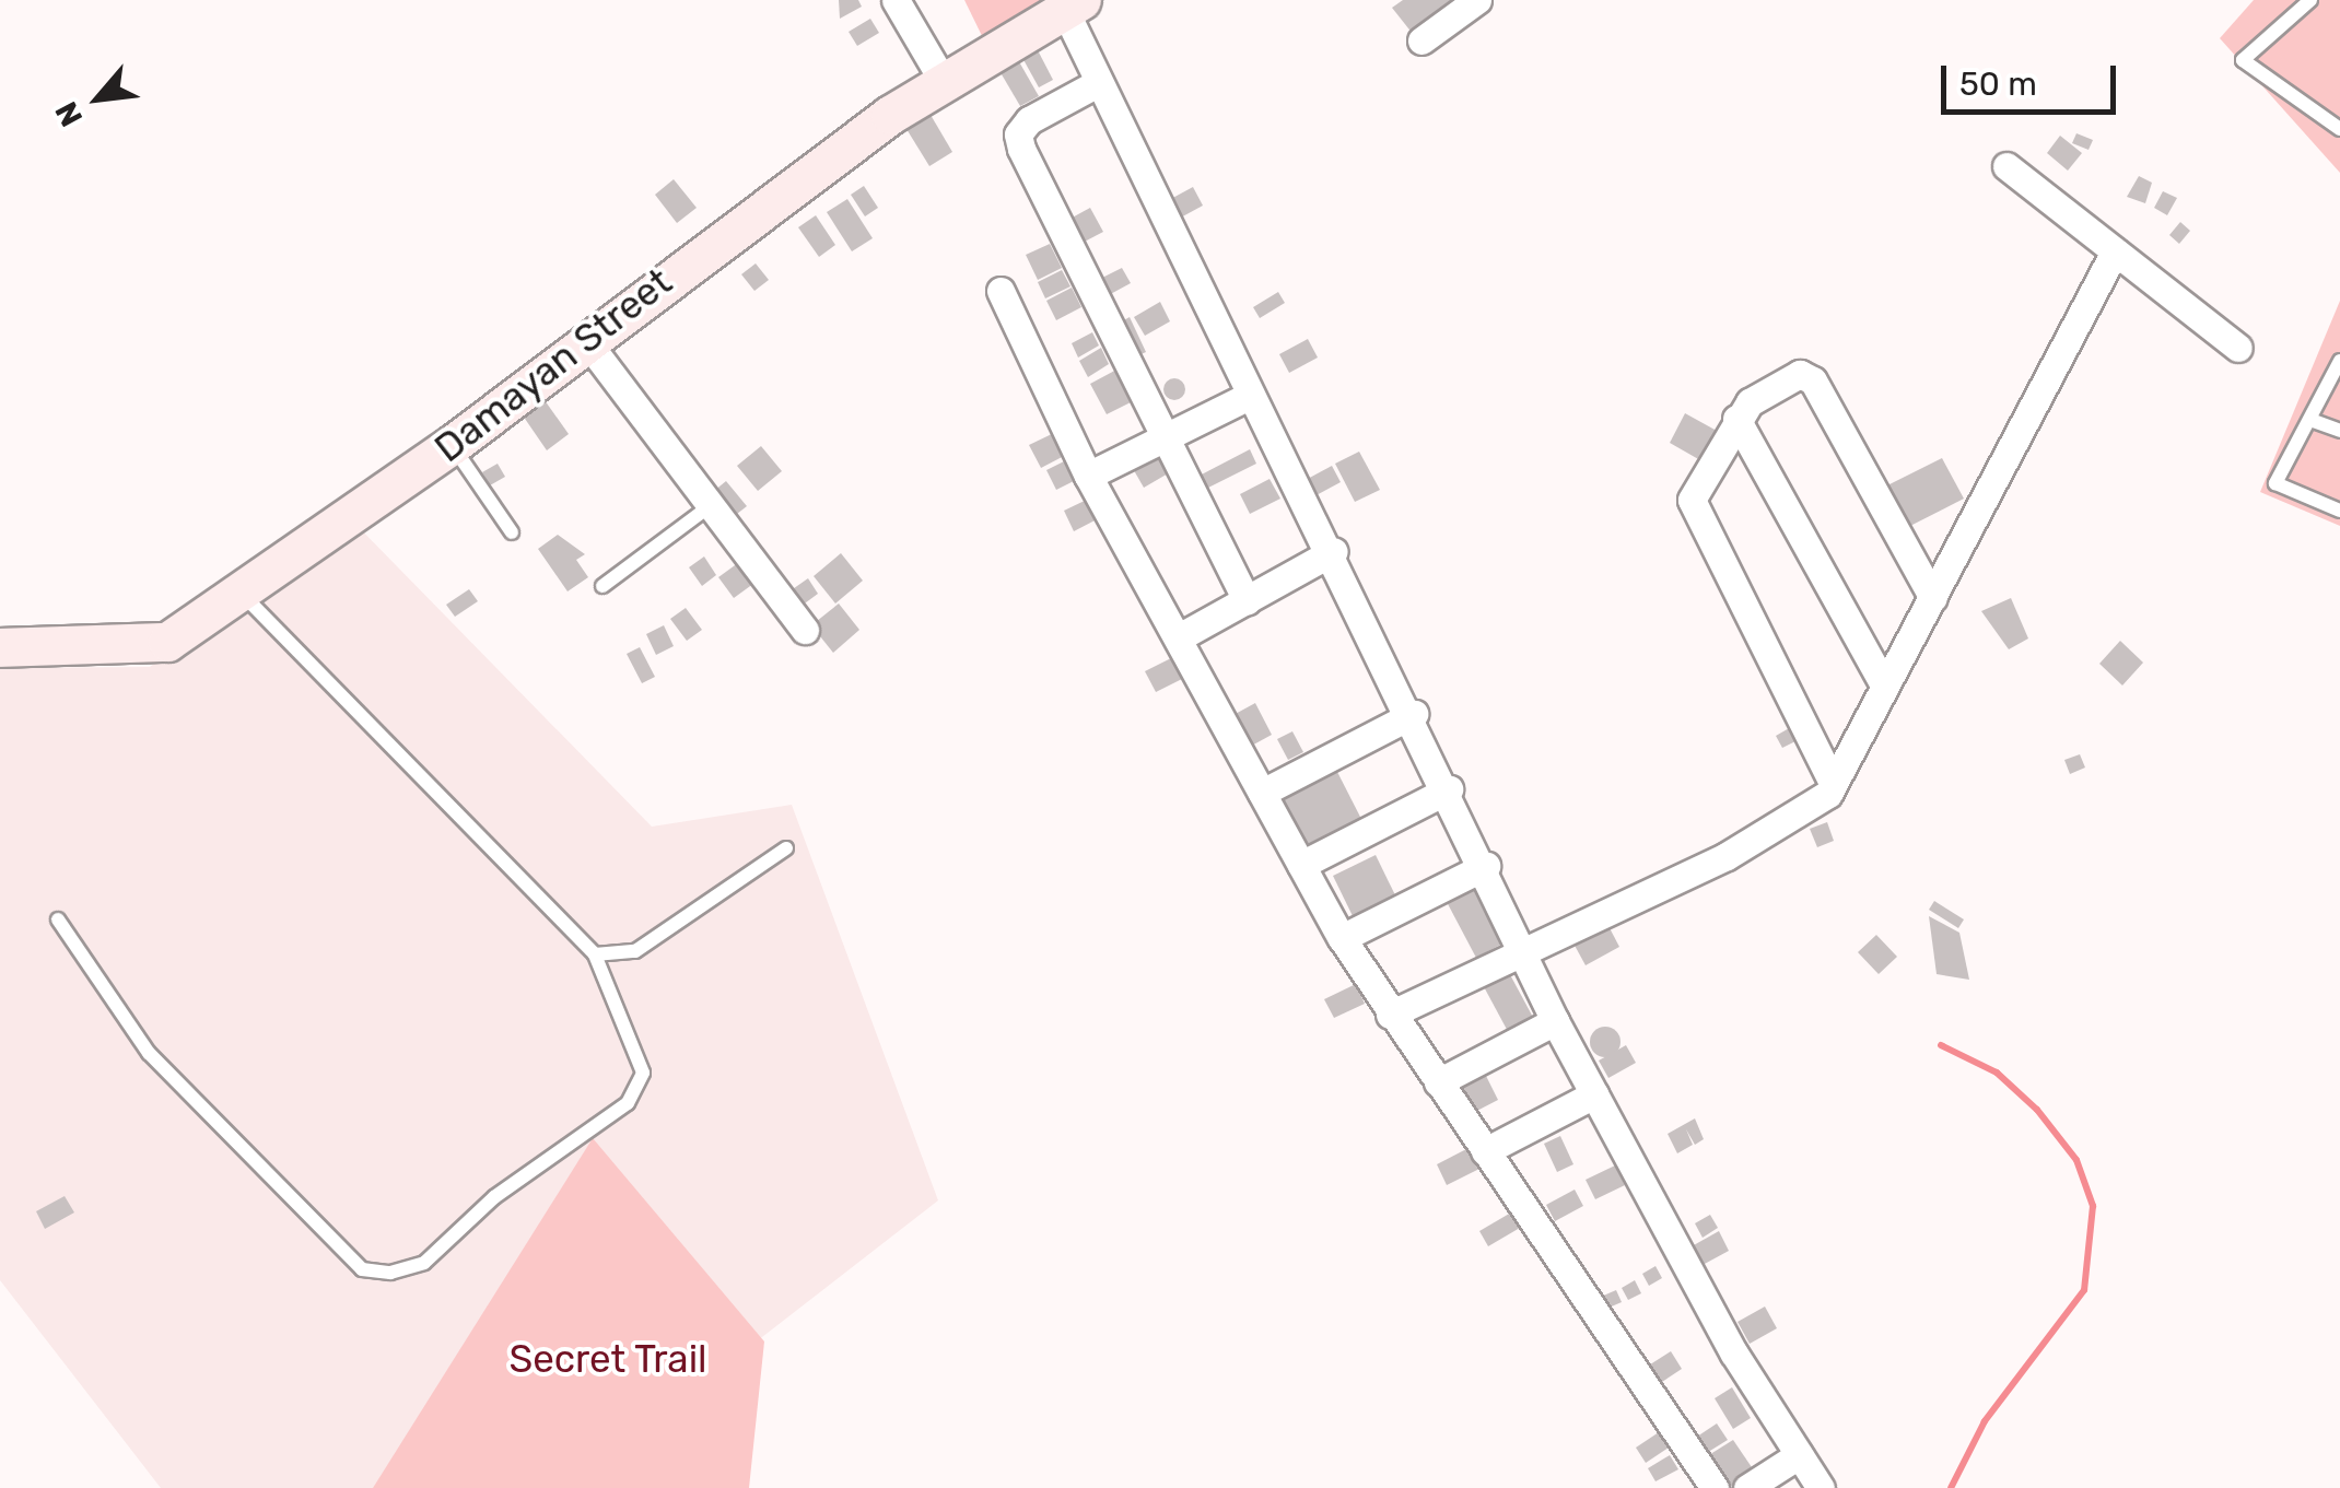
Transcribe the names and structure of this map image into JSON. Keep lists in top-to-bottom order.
{
  "streets": {
    "street": ["Damayan Street"]
  },
  "parks": ["Secret Trail"],
  "scale_bar": "50 m",
  "north": "bottom left"
}
